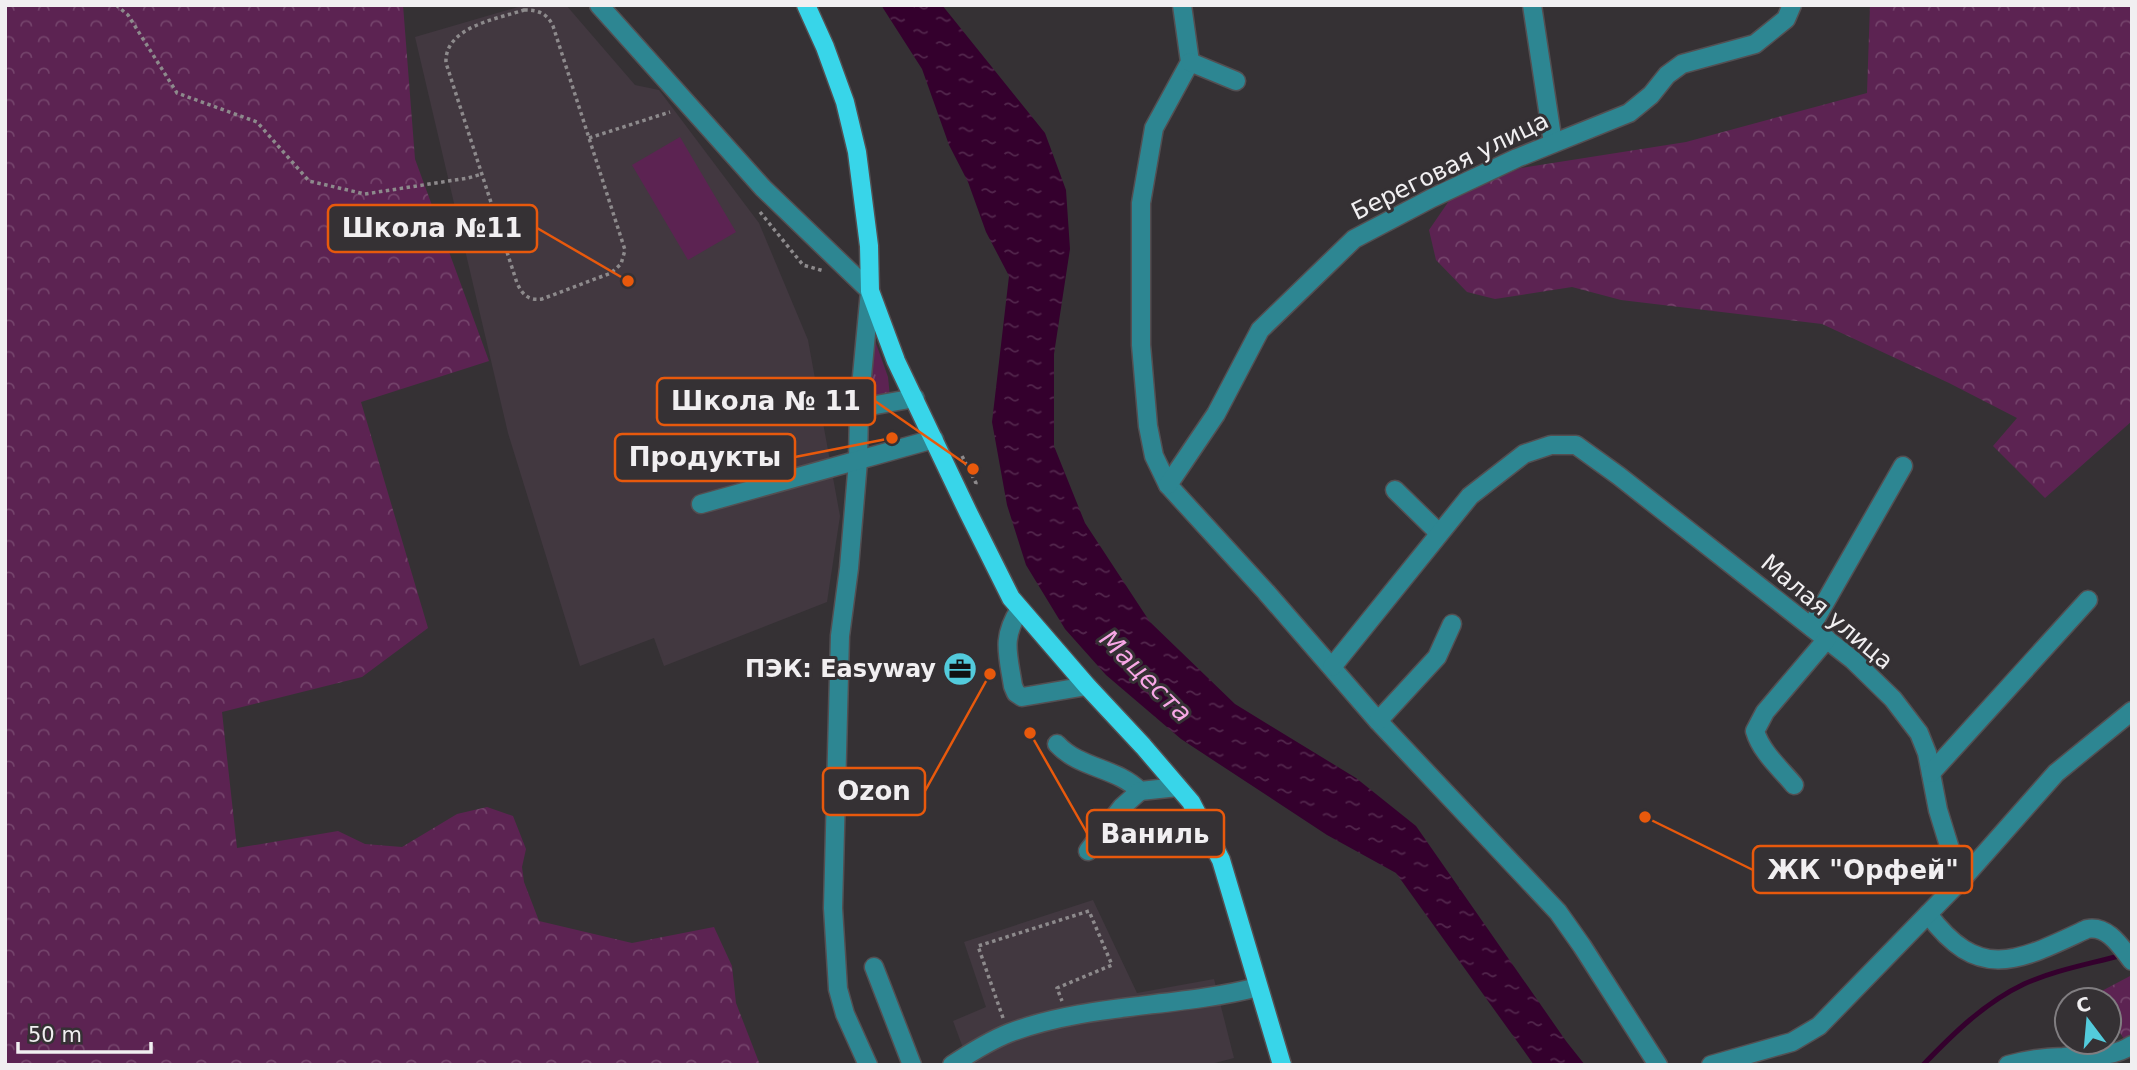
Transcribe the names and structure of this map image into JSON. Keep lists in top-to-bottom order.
{
  "streets": {
    "street": ["Береговая улица", "Малая улица"]
  },
  "water": ["Мацеста"],
  "places": {
    "other": [
      "Школа №11",
      "Продукты",
      "Школа № 11",
      "Ozon",
      "Ваниль",
      "ЖК \"Орфей\""
    ],
    "office": ["ПЭК: Easyway"]
  },
  "scale_bar": "50 m",
  "north": "top"
}
